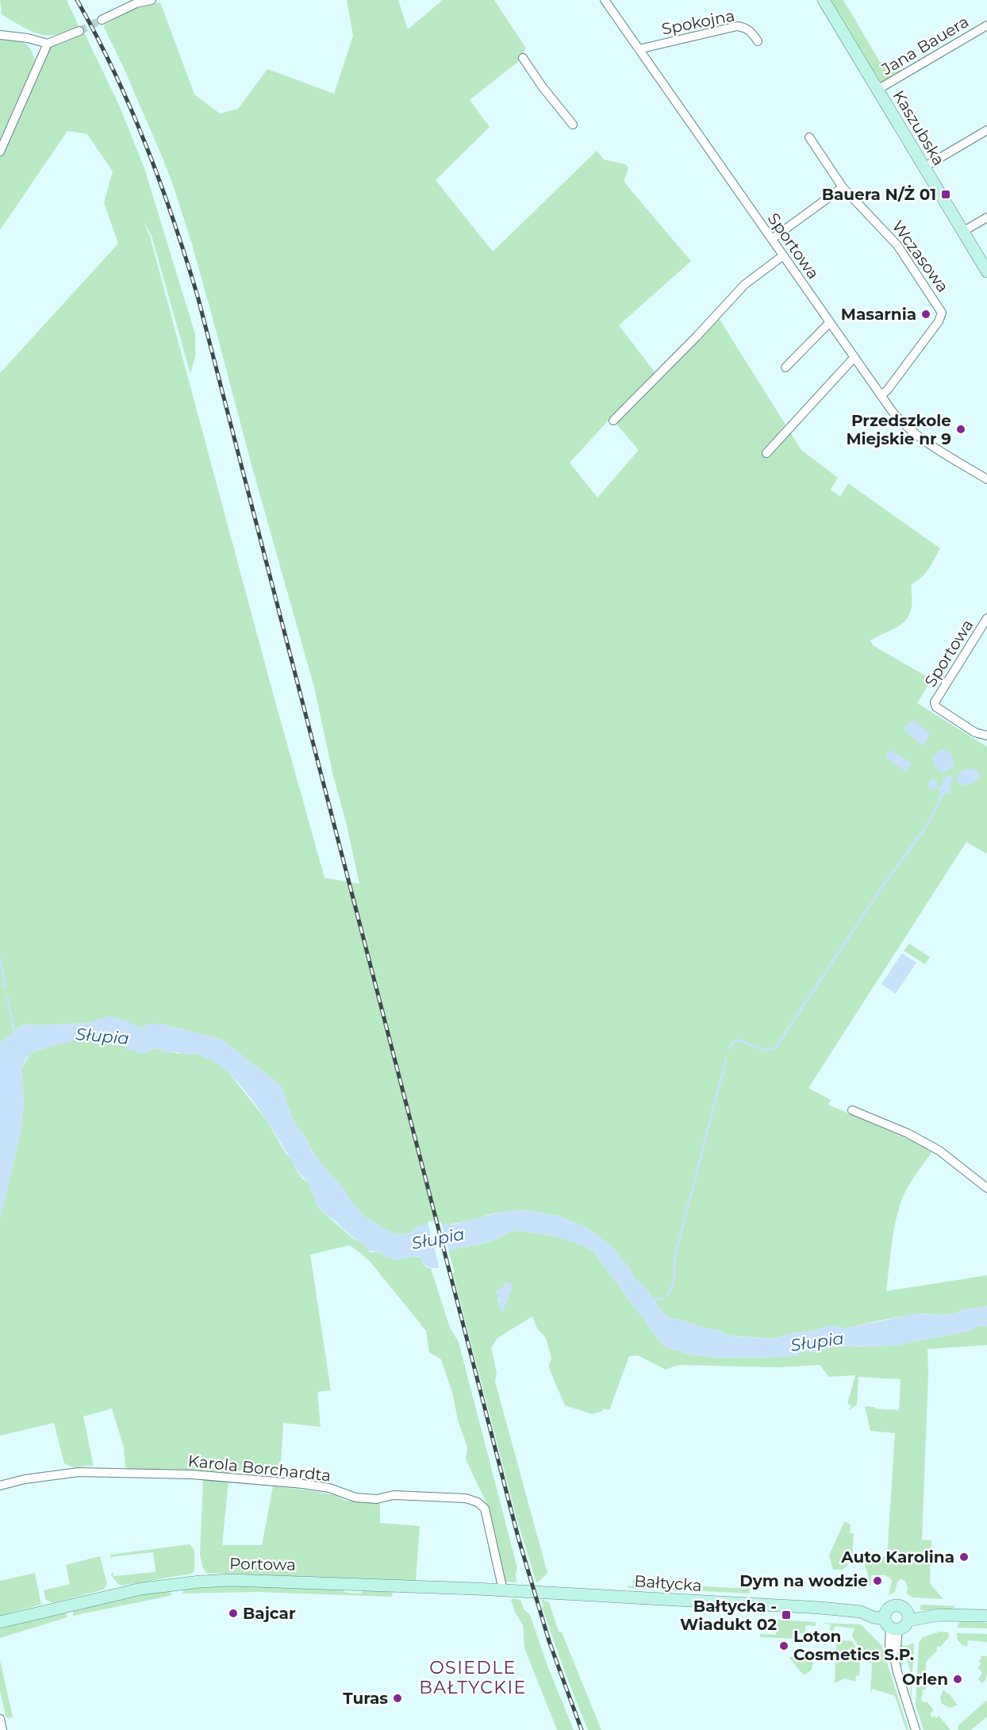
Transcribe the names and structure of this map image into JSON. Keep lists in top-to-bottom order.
{
  "streets": {
    "main road": ["Kaszubska", "Portowa", "Bałtycka"],
    "street": [
      "Spokojna",
      "Jana Bauera",
      "Sportowa",
      "Wczasowa",
      "Karola Borchardta"
    ]
  },
  "crossings": [
    ["Spokojna", "Sportowa"],
    ["Jana Bauera", "Kaszubska"],
    ["Sportowa", "Wczasowa"],
    ["Karola Borchardta", "Portowa"],
    ["Portowa", "Bałtycka"]
  ],
  "districts": ["OSIEDLE BAŁTYCKIE"],
  "water": ["Słupia"],
  "places": {
    "transit": ["Bauera N/Ż 01", "Bałtycka - Wiadukt 02"],
    "other": [
      "Masarnia",
      "Przedszkole Miejskie nr 9",
      "Auto Karolina",
      "Dym na wodzie",
      "Bajcar",
      "Loton Cosmetics S.P.",
      "Orlen",
      "Turas"
    ]
  }
}
